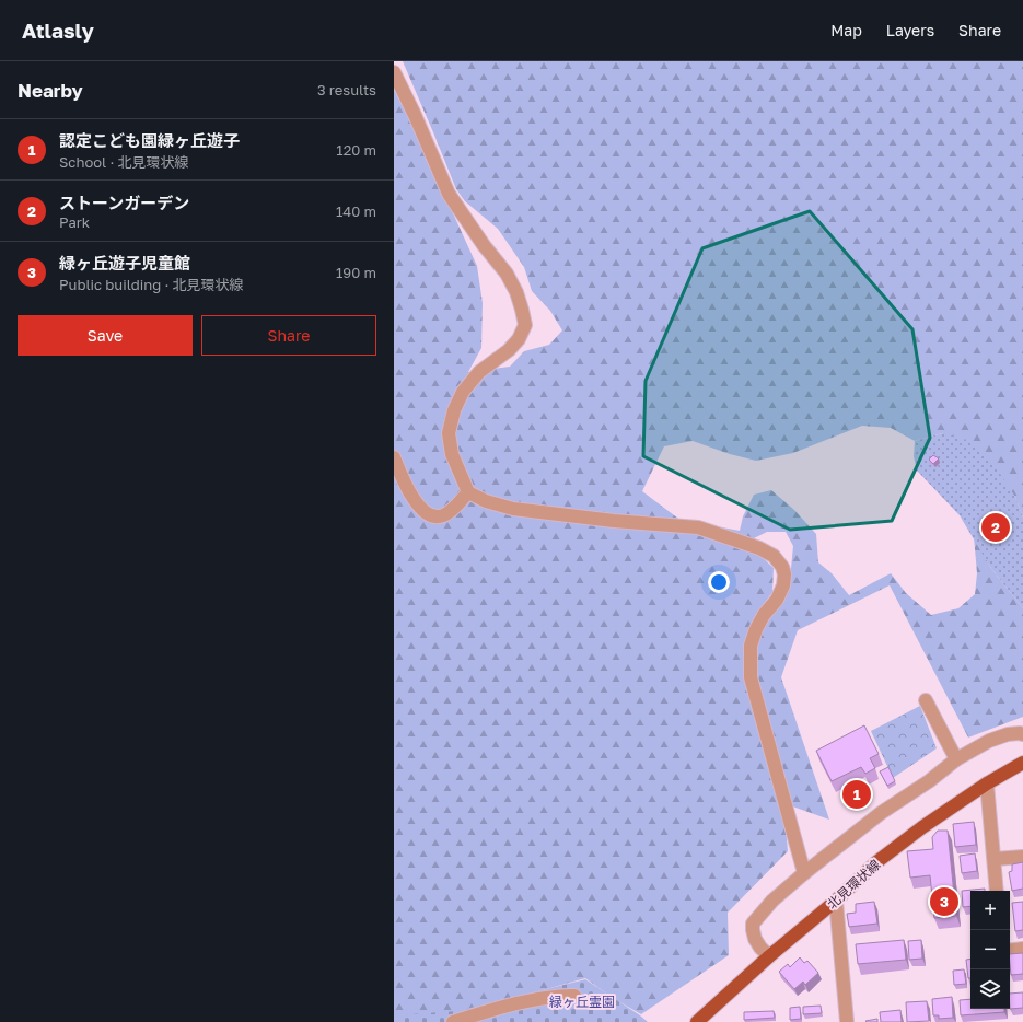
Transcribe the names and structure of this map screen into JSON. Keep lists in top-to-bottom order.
{
  "streets": {
    "main road": ["北見環状線"]
  },
  "parks": ["緑ヶ丘霊園"],
  "page": {
    "header": "Atlasly",
    "nav": ["Map", "Layers", "Share"],
    "heading": ["Nearby", "3 results"],
    "list": [
      {
        "mark": "1",
        "name": "認定こども園緑ヶ丘遊子",
        "note": "School · 北見環状線",
        "value": "120 m"
      },
      {
        "mark": "2",
        "name": "ストーンガーデン",
        "note": "Park",
        "value": "140 m"
      },
      {
        "mark": "3",
        "name": "緑ヶ丘遊子児童館",
        "note": "Public building · 北見環状線",
        "value": "190 m"
      }
    ],
    "buttons": ["Save", "Share"],
    "pins": ["2", "1", "3"],
    "map_buttons": ["+", "−"]
  }
}
